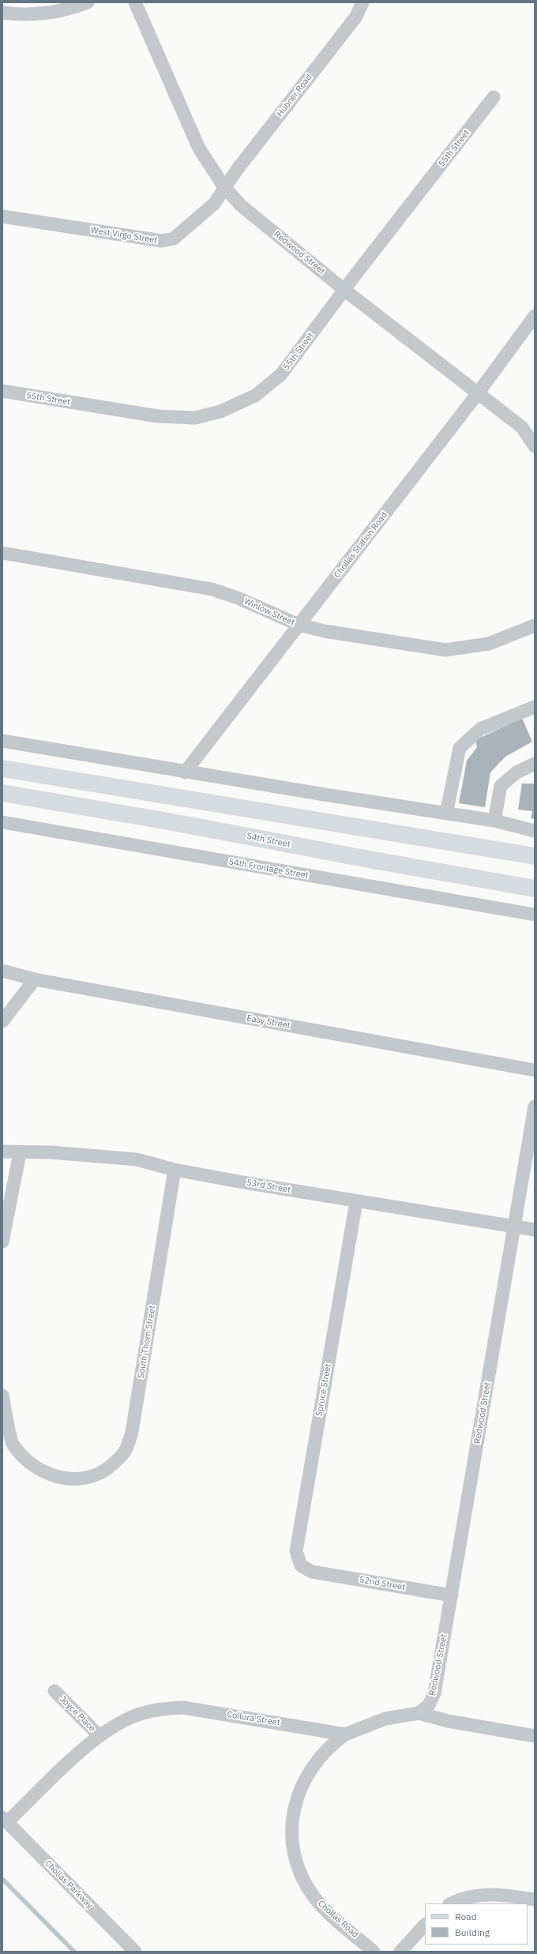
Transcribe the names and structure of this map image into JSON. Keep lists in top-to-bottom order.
{
  "streets": {
    "main road": ["54th Street"],
    "street": [
      "Hubner Road",
      "55th Street",
      "West Virgo Street",
      "Redwood Street",
      "Chollas Station Road",
      "Winlow Street",
      "54th Frontage Street",
      "Easy Street",
      "53rd Street",
      "South Thorn Street",
      "Spruce Street",
      "52nd Street",
      "Joyce Place",
      "Collura Street",
      "Chollas Parkway",
      "Chollas Road"
    ]
  },
  "crossings": [
    ["Hubner Road", "West Virgo Street"],
    ["Hubner Road", "Redwood Street"],
    ["55th Street", "Redwood Street"],
    ["West Virgo Street", "Redwood Street"],
    ["Redwood Street", "Chollas Station Road"],
    ["Redwood Street", "53rd Street"],
    ["Redwood Street", "52nd Street"],
    ["Chollas Station Road", "Winlow Street"],
    ["53rd Street", "South Thorn Street"],
    ["53rd Street", "Spruce Street"],
    ["Spruce Street", "52nd Street"],
    ["Joyce Place", "Collura Street"],
    ["Collura Street", "Chollas Parkway"],
    ["Collura Street", "Chollas Road"]
  ],
  "legend": ["Road", "Building"]
}
